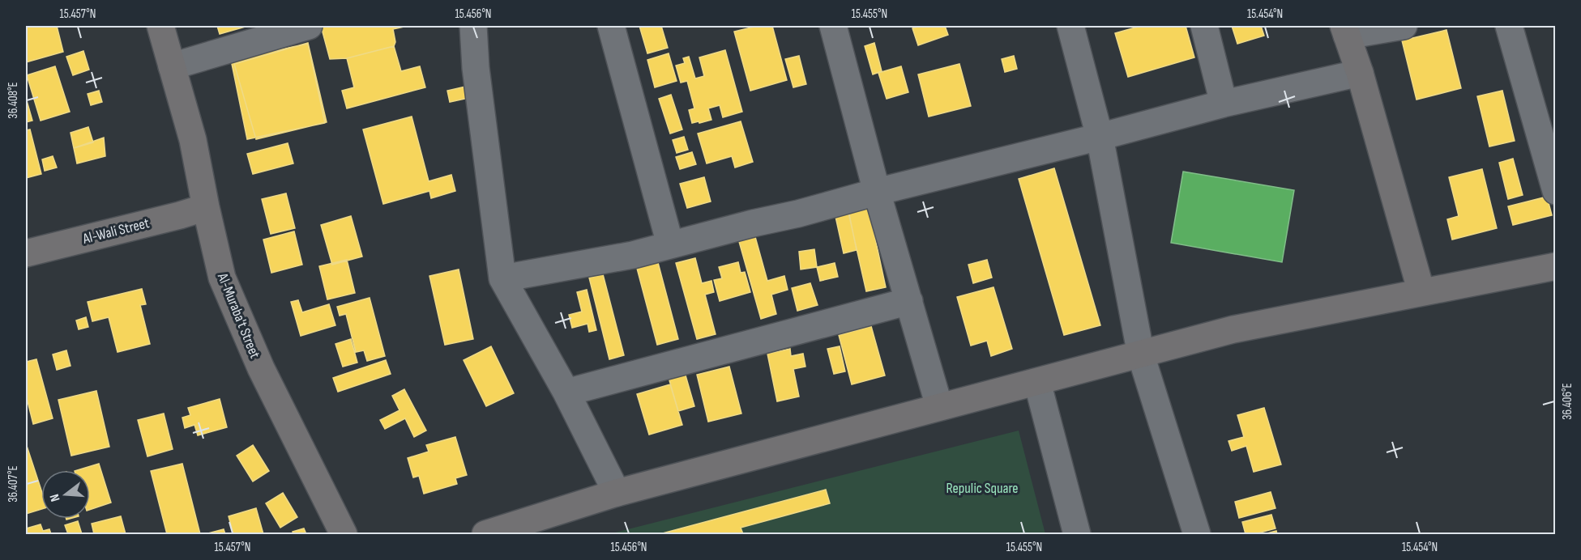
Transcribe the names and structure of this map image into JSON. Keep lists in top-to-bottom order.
{
  "streets": {
    "street": ["Al-Wali Street", "Al-Muraba't Street"]
  },
  "crossings": [
    ["Al-Wali Street", "Al-Muraba't Street"]
  ],
  "parks": ["Repulic Square"],
  "north": "left",
  "coordinates": [
    "15.457°N",
    "15.456°N",
    "15.455°N",
    "15.454°N",
    "36.408°E",
    "36.406°E",
    "36.407°E"
  ]
}
